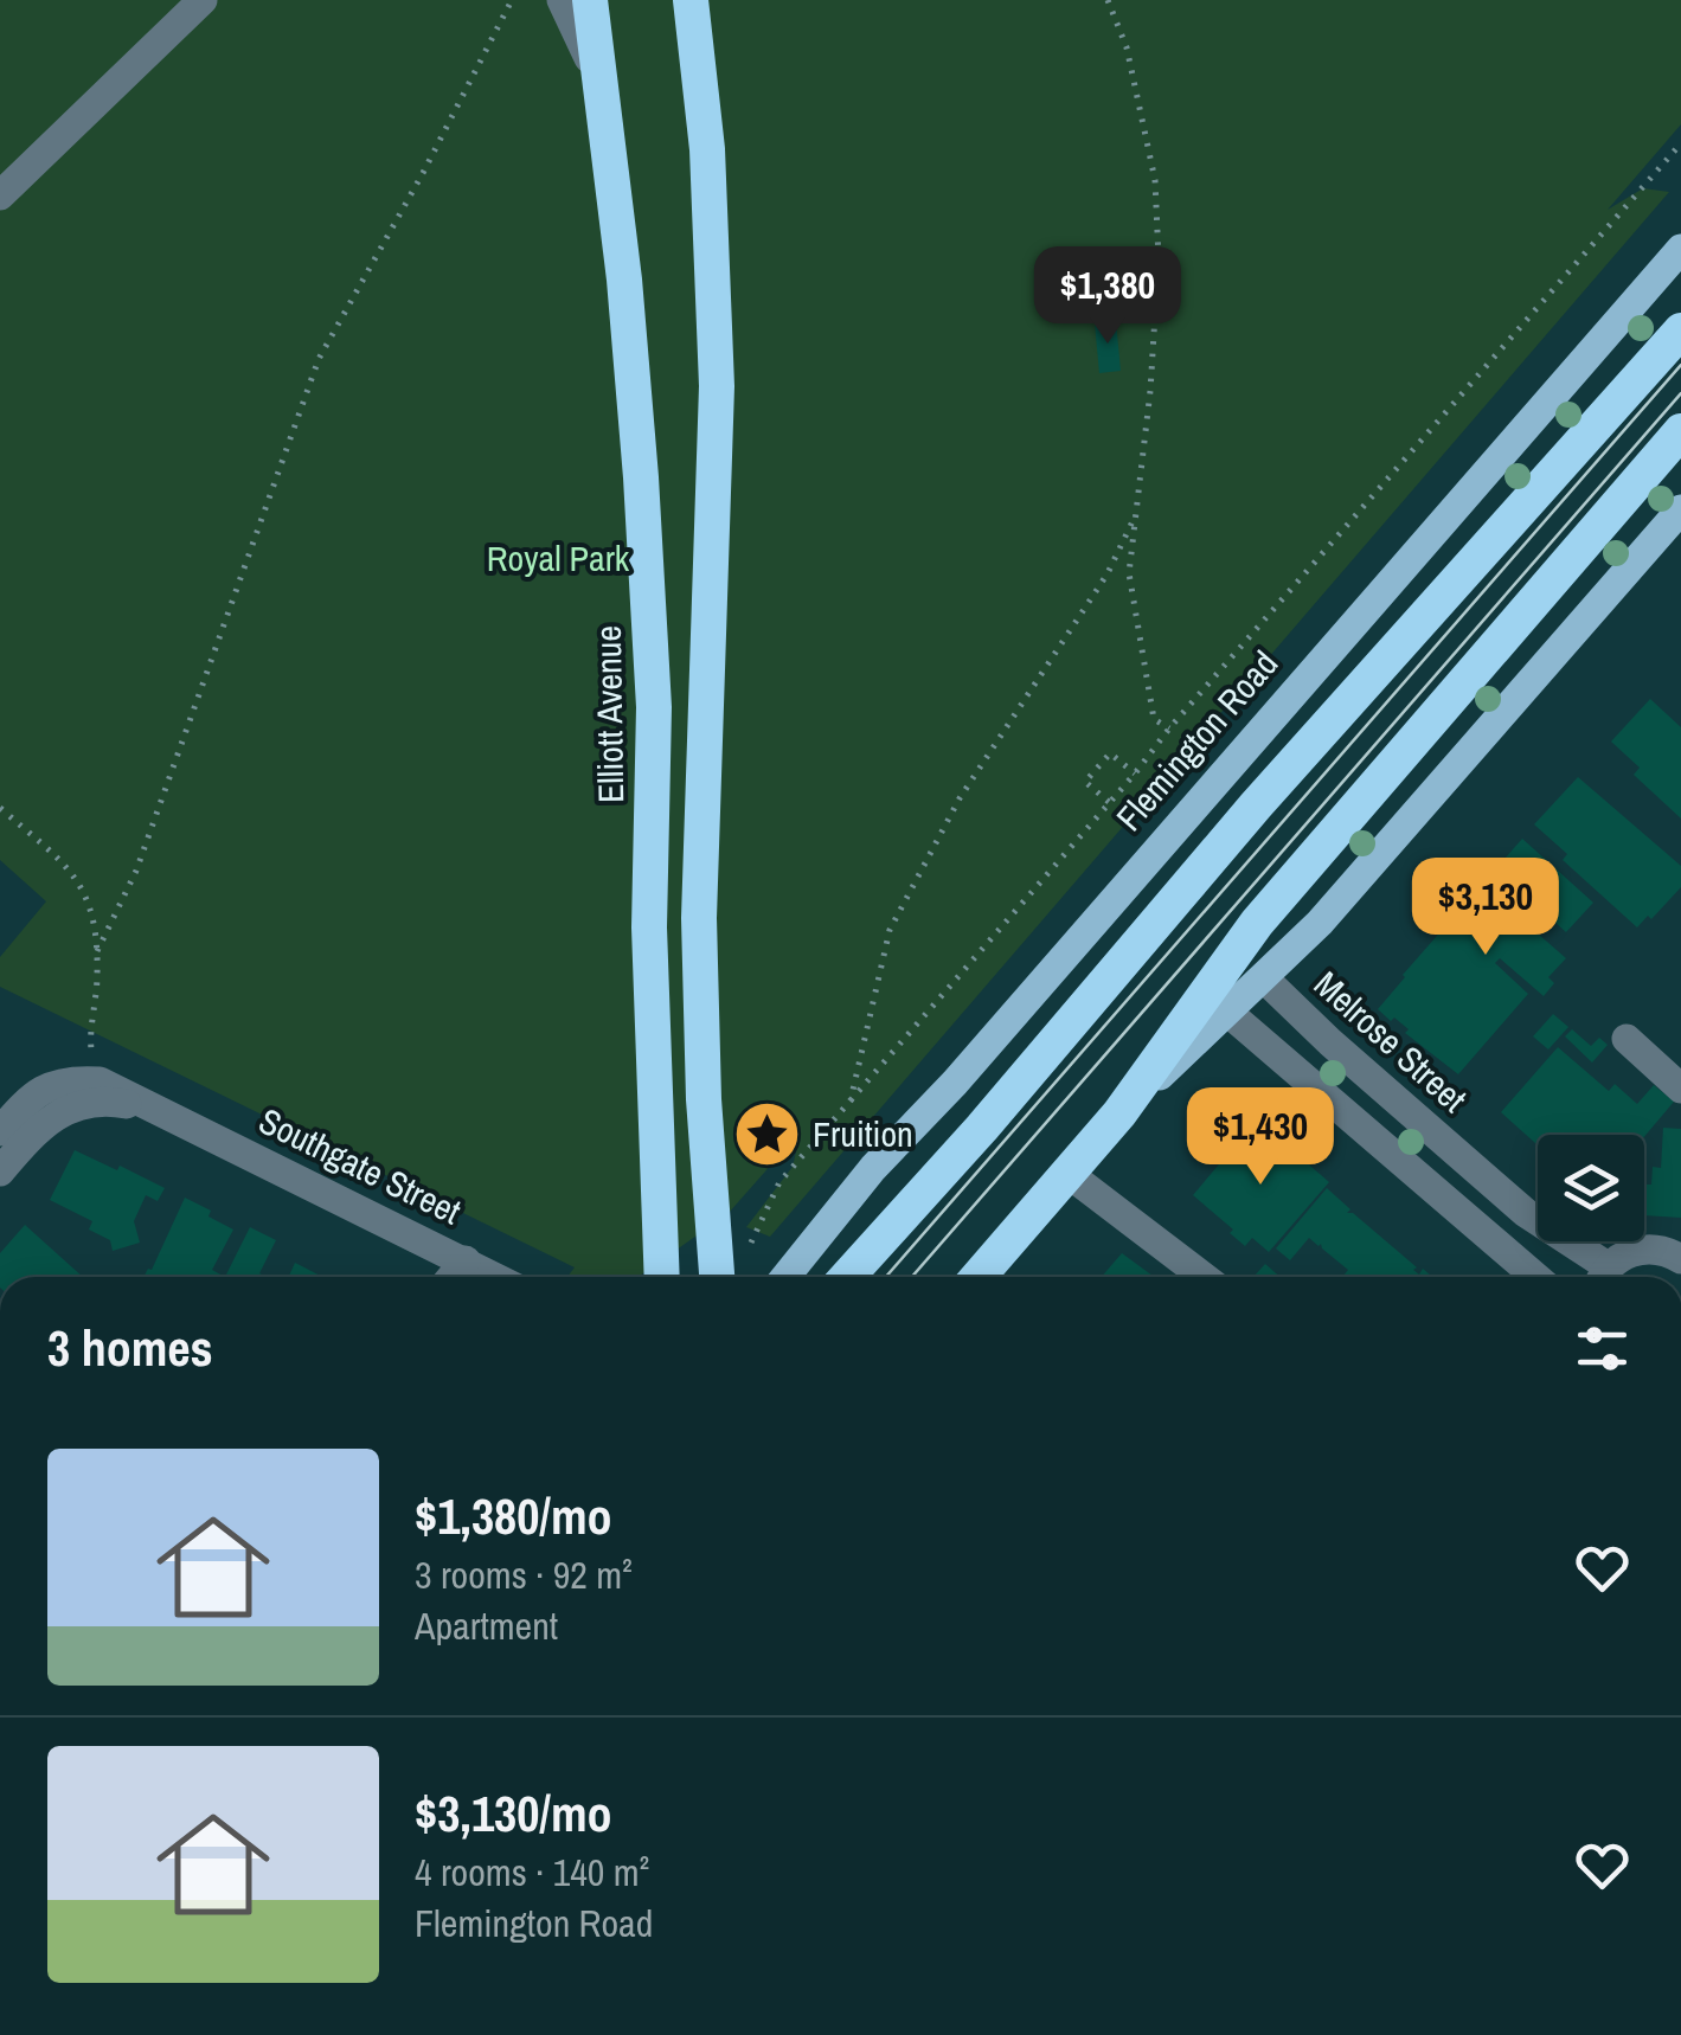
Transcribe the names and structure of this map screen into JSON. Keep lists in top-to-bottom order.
{
  "streets": {
    "highway": ["Elliott Avenue"],
    "main road": ["Flemington Road"],
    "street": ["Melrose Street", "Southgate Street"]
  },
  "parks": ["Royal Park"],
  "places": {
    "place": ["Fruition"]
  },
  "page": {
    "price": ["$1,380", "$3,130", "$1,430"],
    "heading": "3 homes",
    "list": [
      {
        "name": "$1,380/mo",
        "note": "3 rooms · 92 m² · Apartment"
      },
      {
        "name": "$3,130/mo",
        "note": "4 rooms · 140 m² · Flemington Road"
      }
    ]
  }
}
